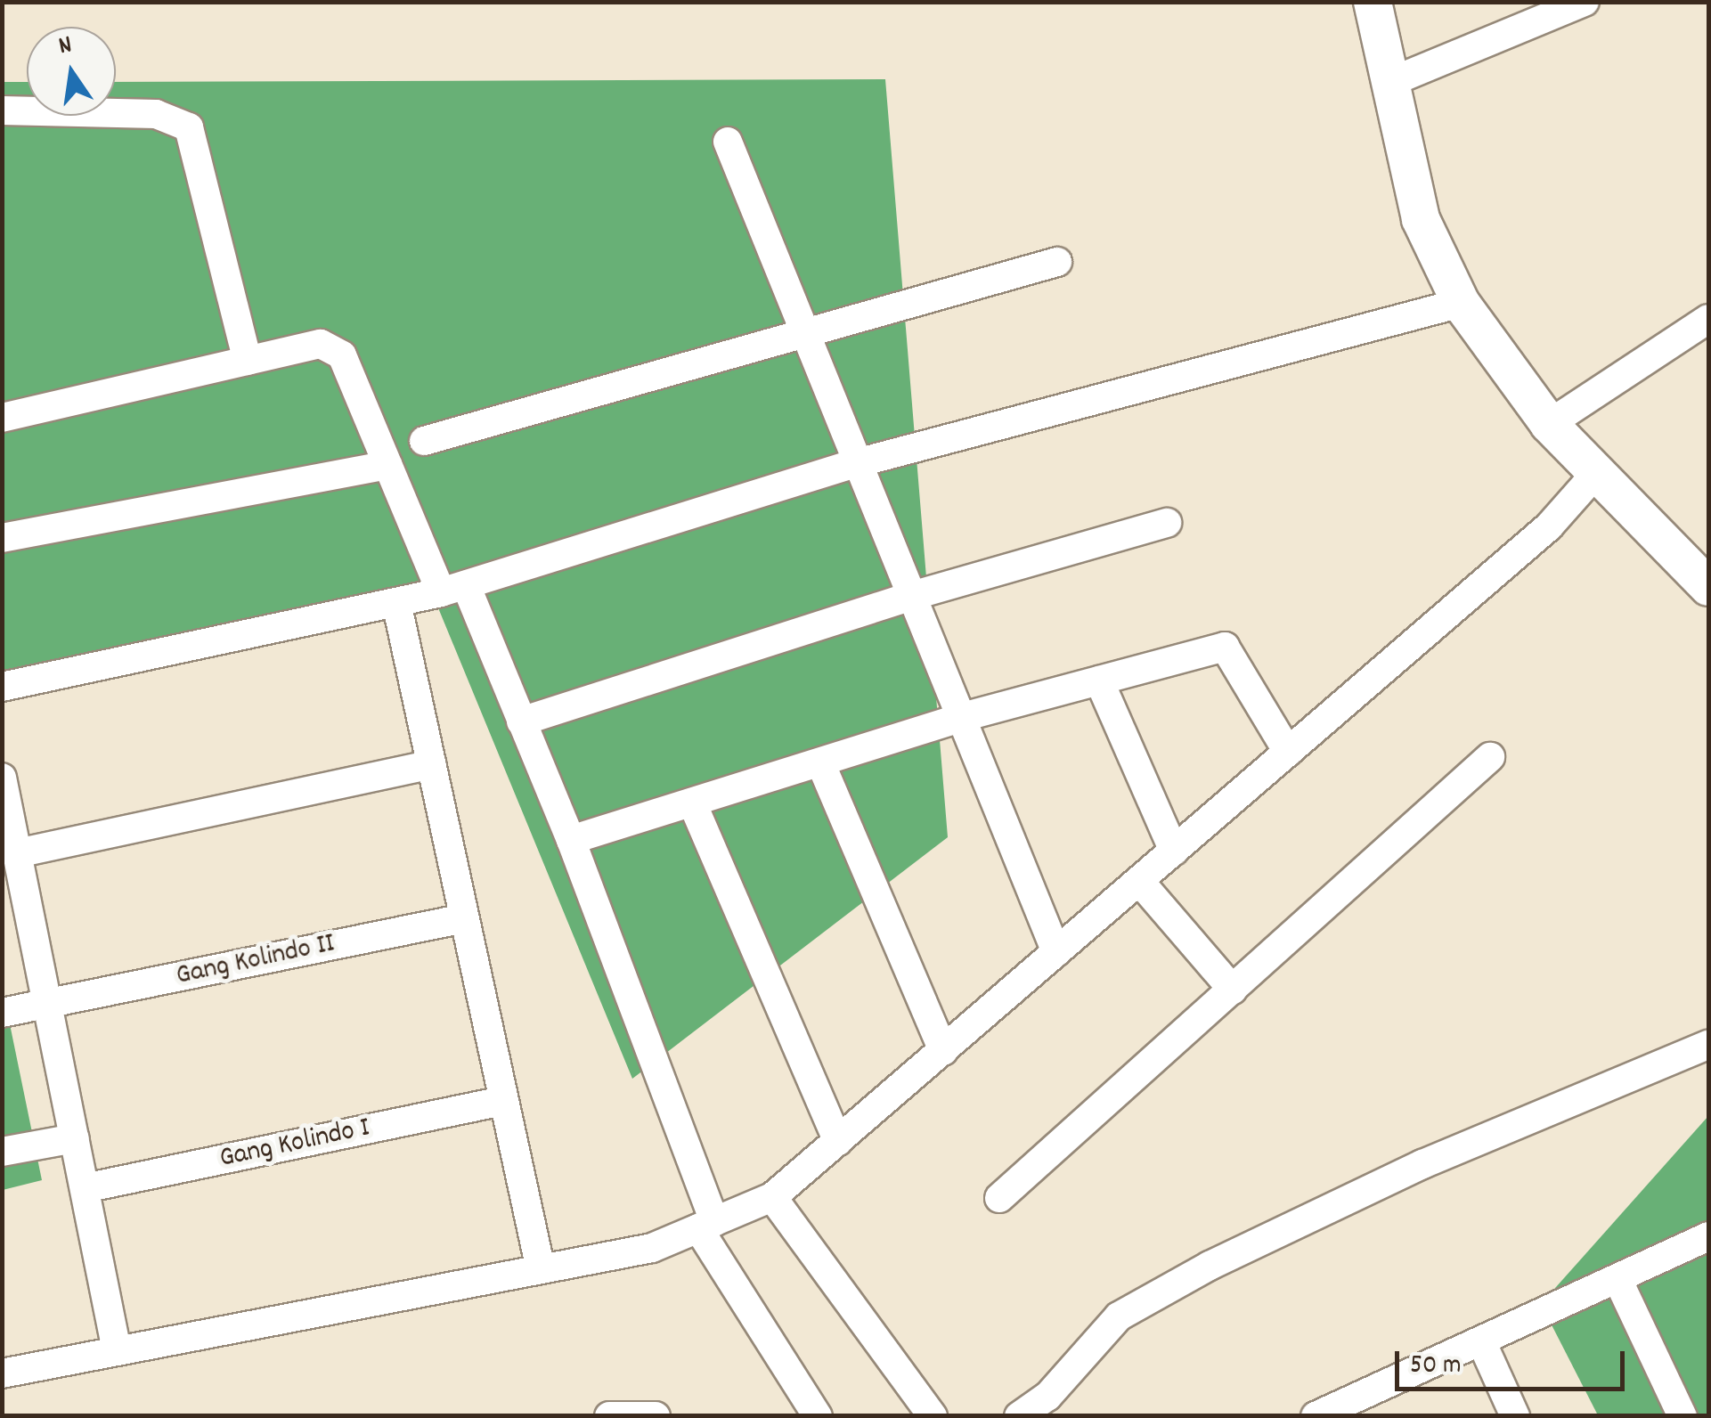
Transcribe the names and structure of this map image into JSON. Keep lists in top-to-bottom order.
{
  "streets": {
    "street": ["Gang Kolindo II", "Gang Kolindo I"]
  },
  "scale_bar": "50 m",
  "north": "top"
}
